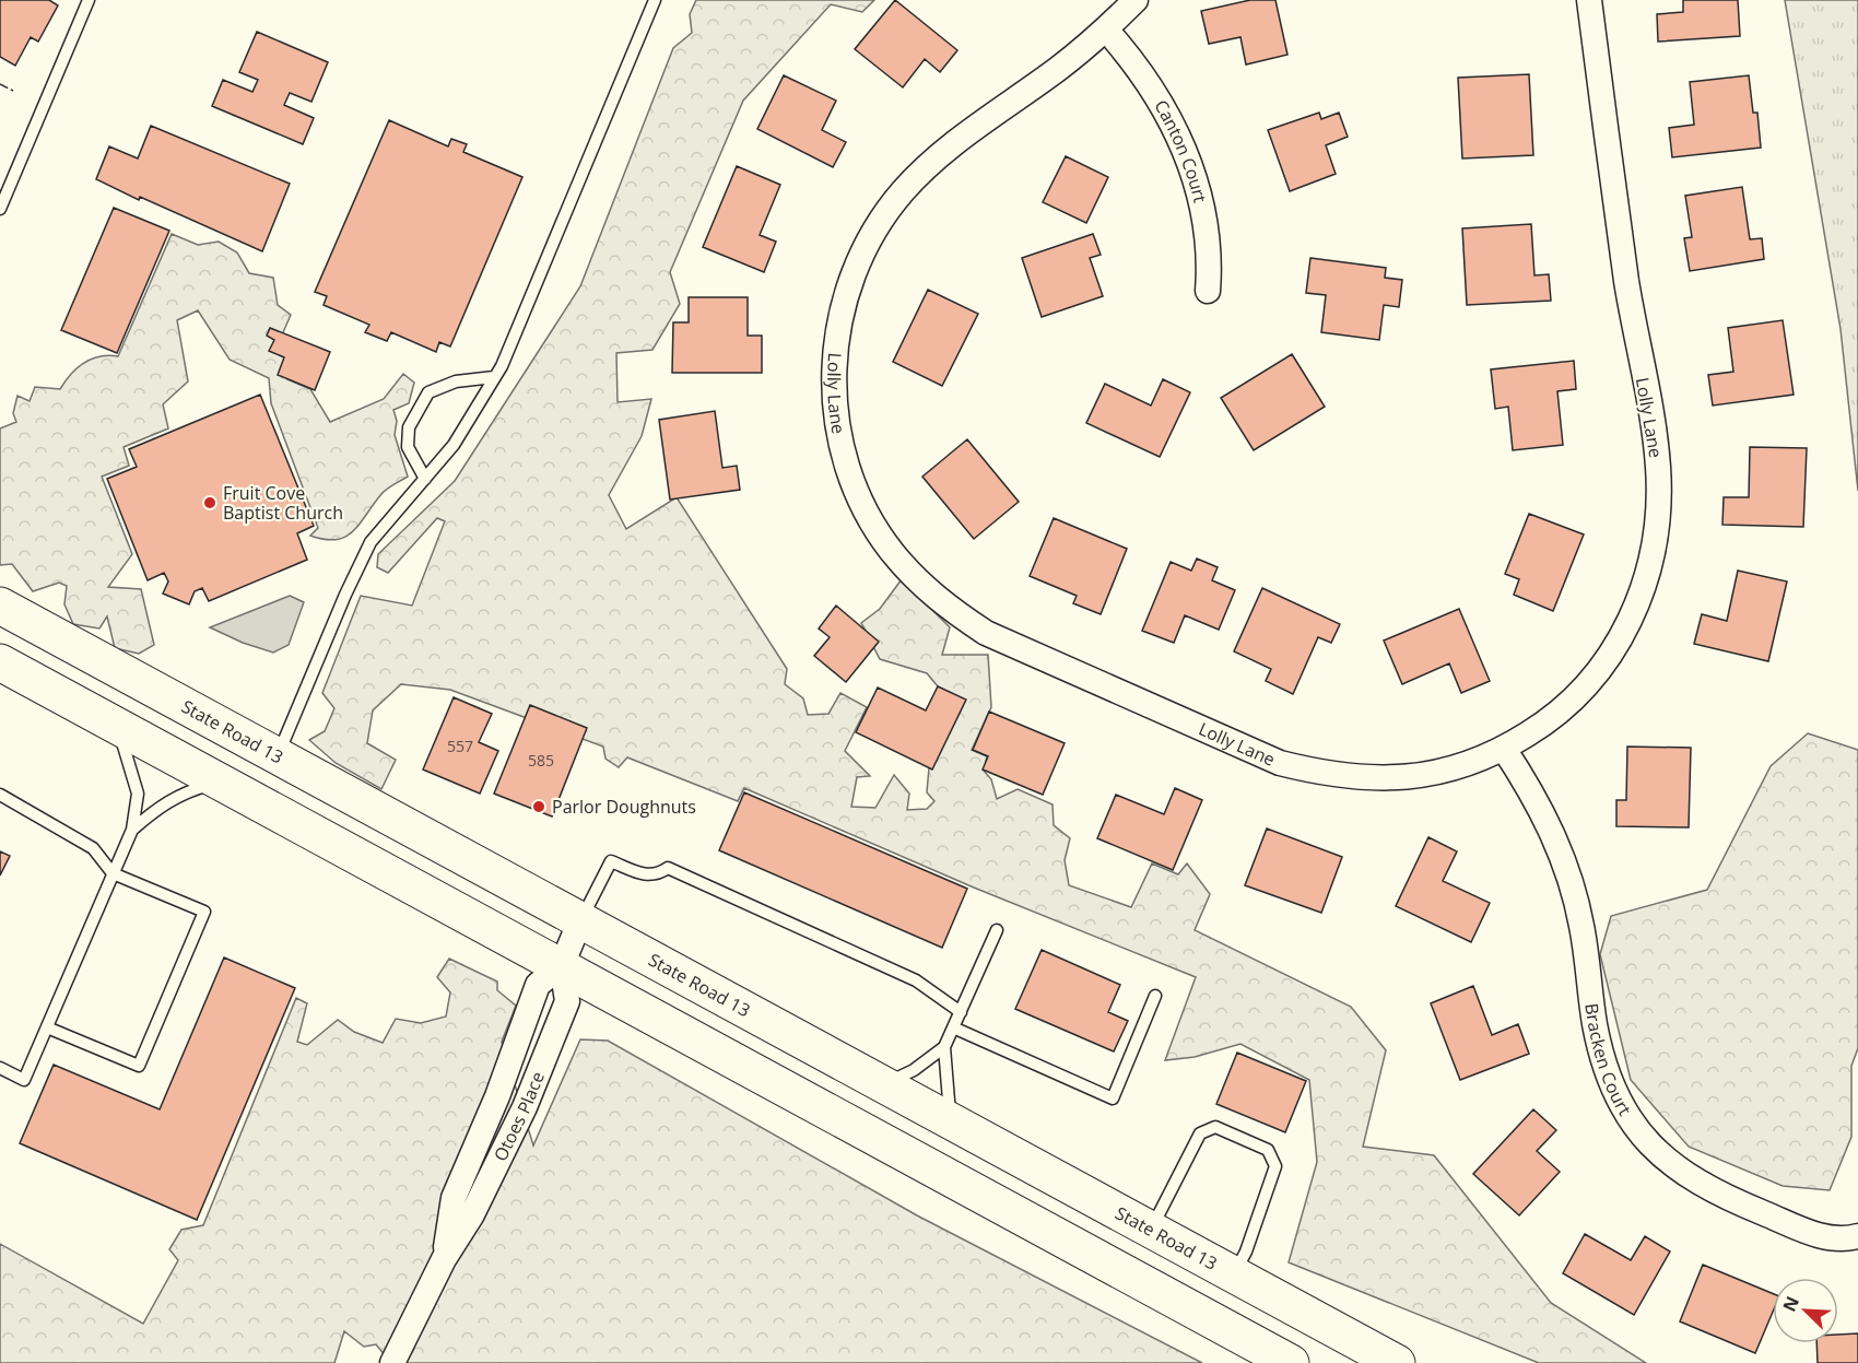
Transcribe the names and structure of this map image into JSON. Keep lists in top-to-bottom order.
{
  "streets": {
    "main road": ["State Road 13"],
    "street": [
      "Canton Court",
      "Lolly Lane",
      "Bracken Court",
      "Otoes Place"
    ]
  },
  "crossings": [
    ["Canton Court", "Lolly Lane"],
    ["Lolly Lane", "Bracken Court"]
  ],
  "places": ["Fruit Cove Baptist Church", "Parlor Doughnuts"],
  "house_numbers": ["557", "585"],
  "north": "top left"
}
